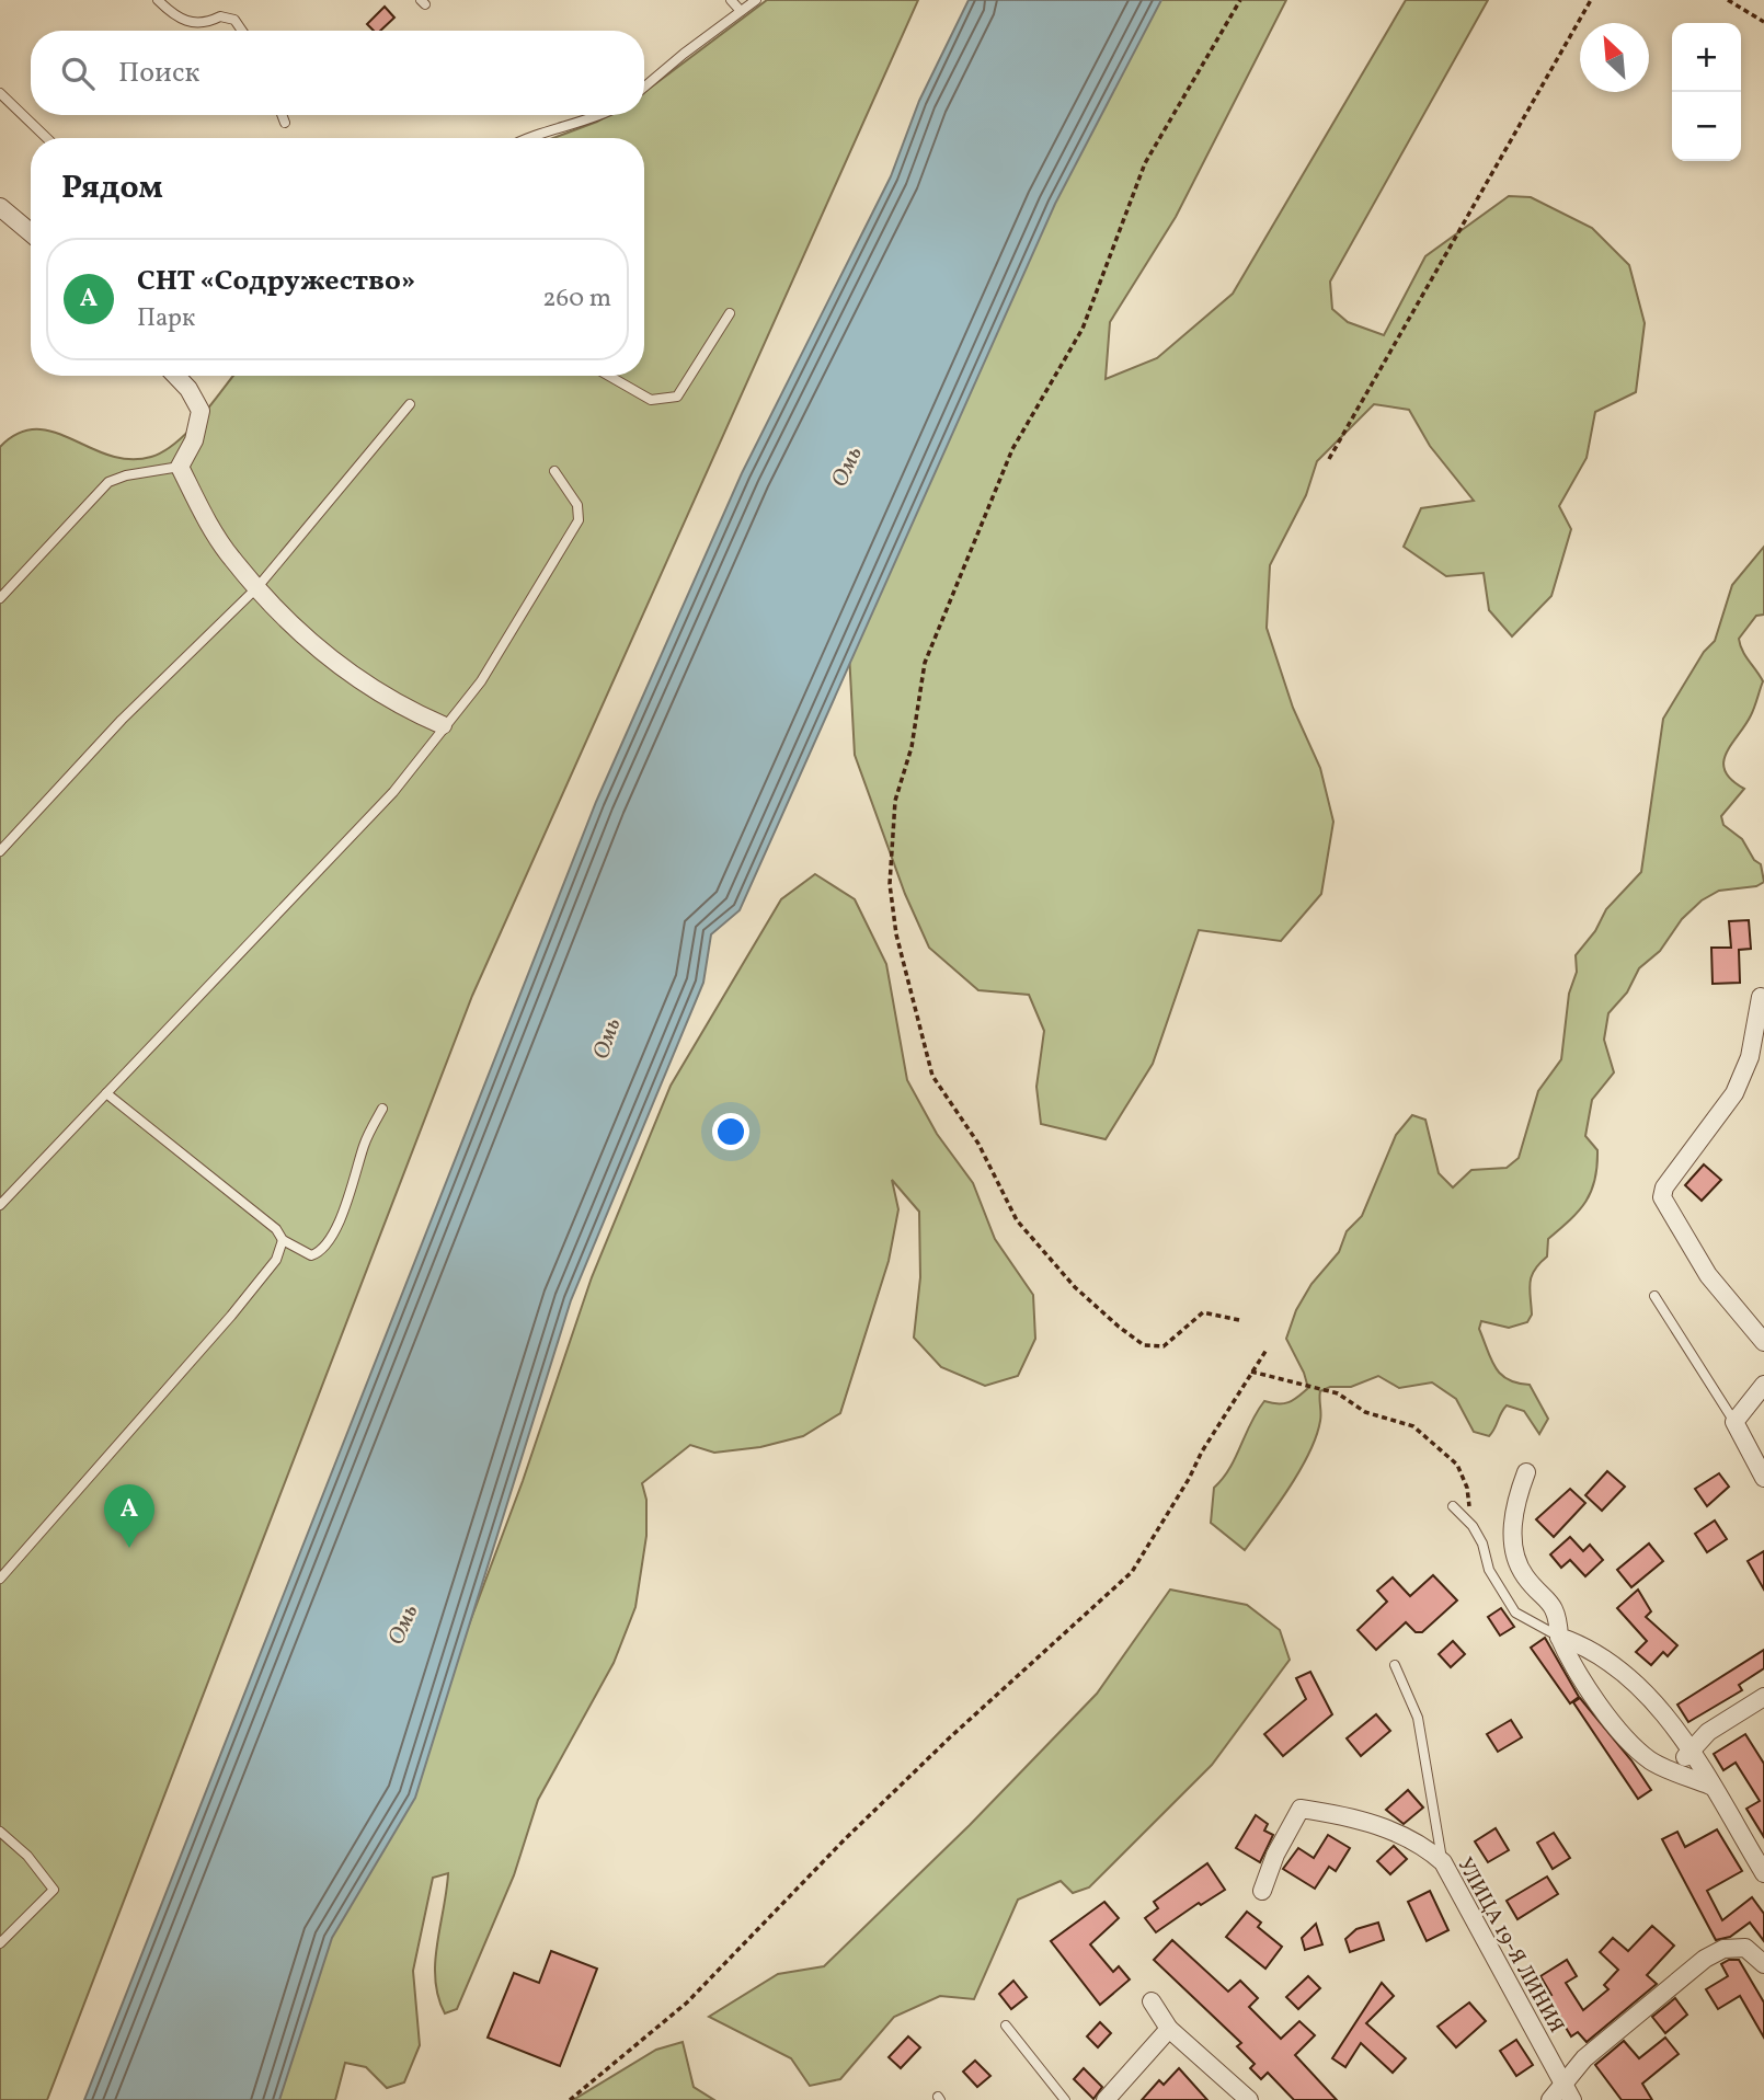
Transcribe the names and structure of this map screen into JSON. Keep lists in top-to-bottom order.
{
  "streets": {
    "street": ["УЛИЦА 19-Я ЛИНИЯ"]
  },
  "water": ["Омь"],
  "north": "top left",
  "page": {
    "map_buttons": ["+", "−"],
    "search": "Поиск",
    "heading": "Рядом",
    "list": [
      {
        "mark": "A",
        "name": "СНТ «Содружество»",
        "note": "Парк",
        "value": "260 m"
      }
    ],
    "pins": "A"
  }
}
